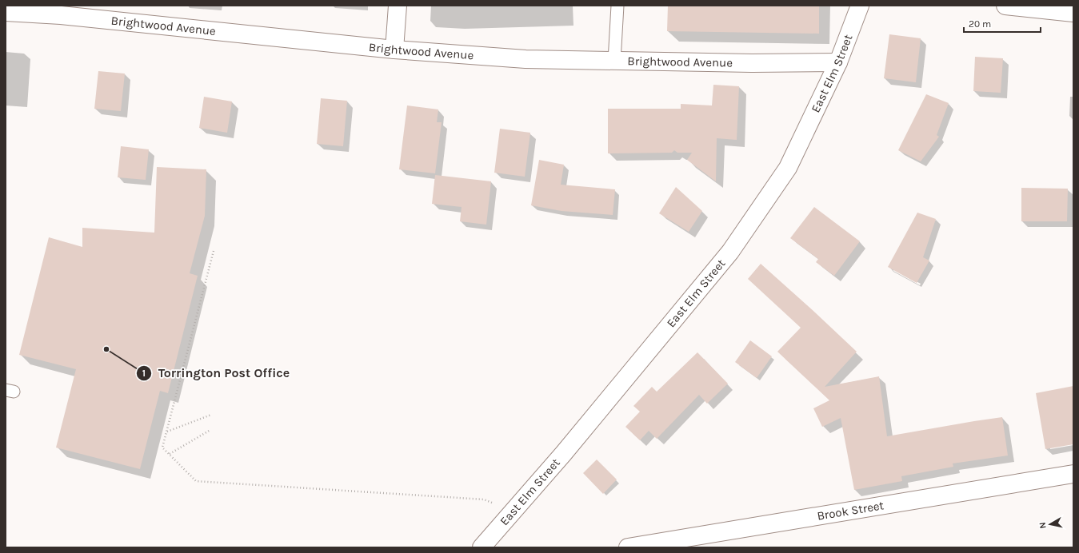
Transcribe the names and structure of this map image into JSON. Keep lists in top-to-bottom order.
{
  "streets": {
    "street": ["Brightwood Avenue", "East Elm Street", "Brook Street"]
  },
  "crossings": [
    ["Brightwood Avenue", "East Elm Street"]
  ],
  "places": ["Torrington Post Office"],
  "scale_bar": "20 m",
  "north": "left"
}
